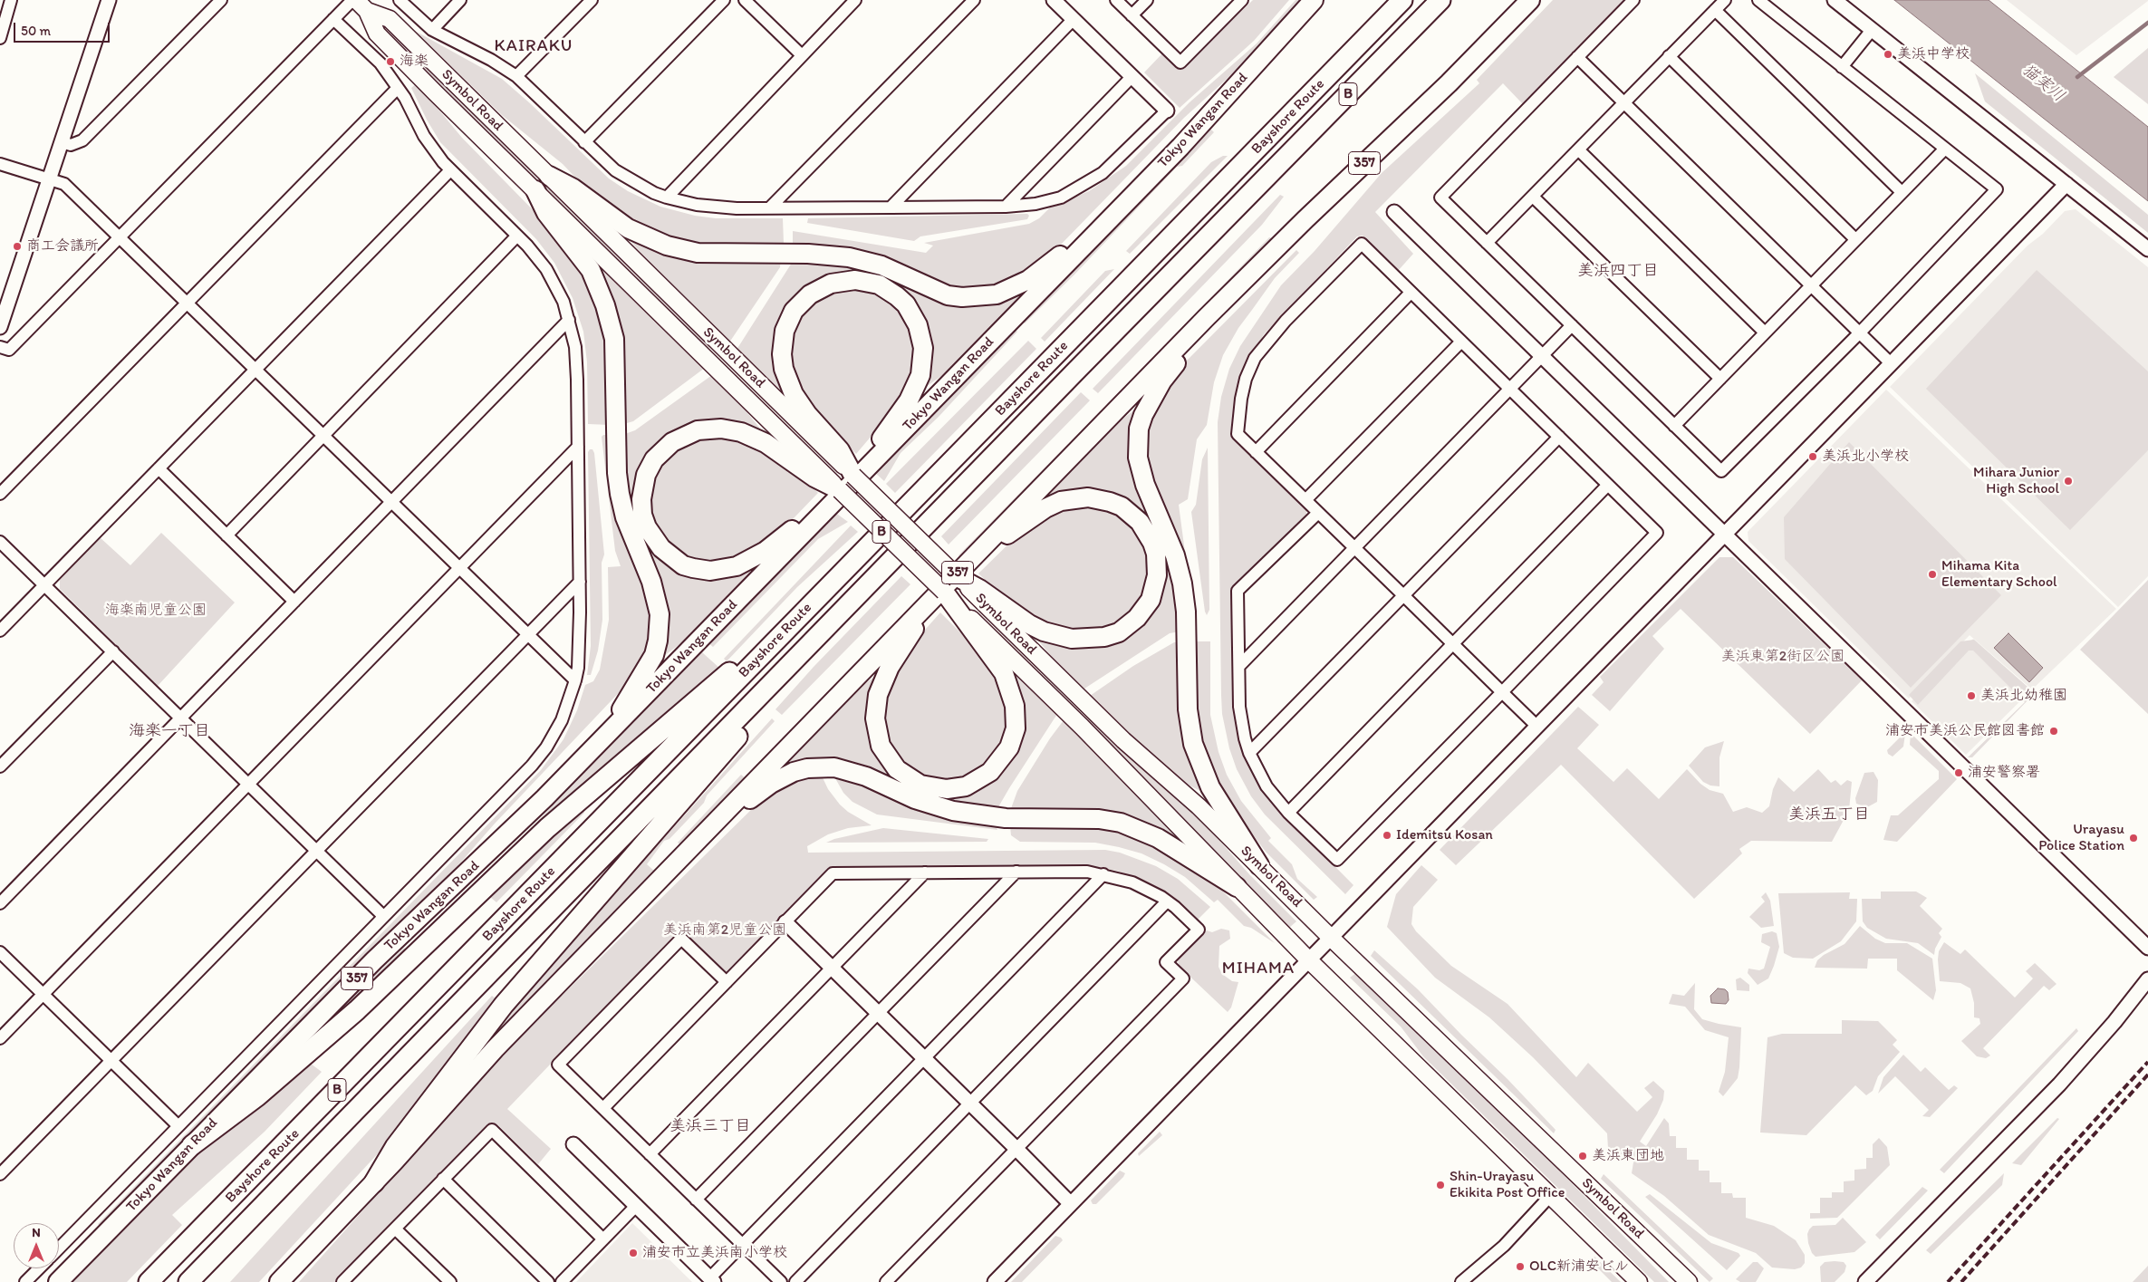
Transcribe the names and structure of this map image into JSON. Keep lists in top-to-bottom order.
{
  "streets": {
    "highway": [
      "B",
      "Bayshore Route",
      "Tokyo Wangan Road",
      "357"
    ],
    "main road": ["Symbol Road"]
  },
  "districts": [
    "KAIRAKU",
    "美浜四丁目",
    "海楽一丁目",
    "美浜五丁目",
    "MIHAMA",
    "美浜三丁目"
  ],
  "water": ["猫実川"],
  "parks": ["海楽南児童公園", "美浜東第2街区公園", "美浜南第2児童公園"],
  "places": [
    "美浜中学校",
    "海楽",
    "商工会議所",
    "美浜北小学校",
    "Mihara Junior High School",
    "Mihama Kita Elementary School",
    "美浜北幼稚園",
    "浦安市美浜公民館図書館",
    "浦安警察署",
    "Idemitsu Kosan",
    "Urayasu Police Station",
    "美浜東団地",
    "Shin-Urayasu Ekikita Post Office",
    "浦安市立美浜南小学校",
    "OLC新浦安ビル"
  ],
  "scale_bar": "50 m",
  "north": "top"
}
